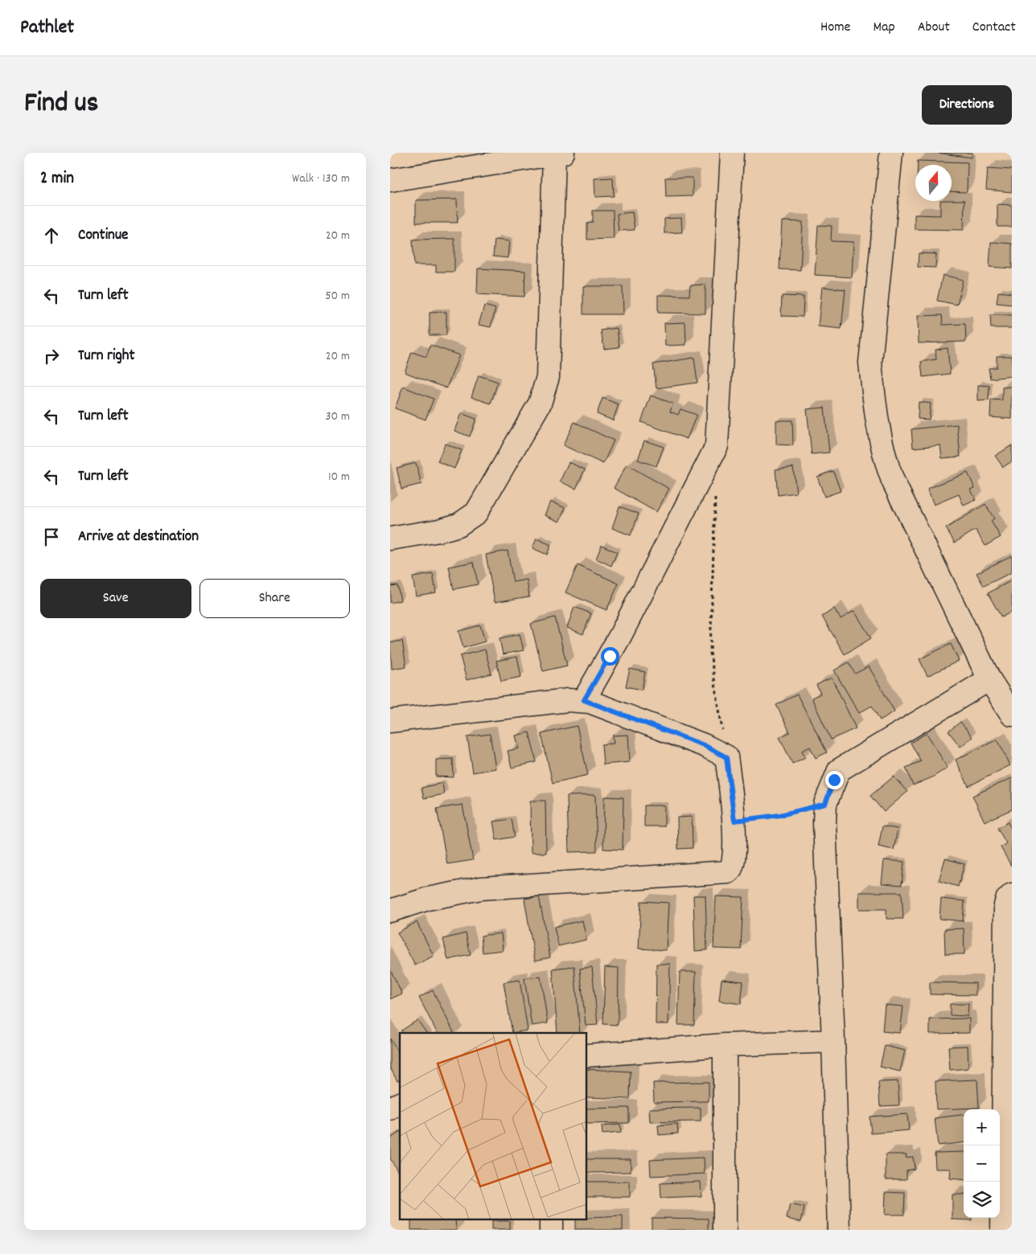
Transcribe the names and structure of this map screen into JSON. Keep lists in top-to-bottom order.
{
  "north": "top",
  "page": {
    "header": "Pathlet",
    "nav": [
      "Home",
      "Map",
      "About",
      "Contact"
    ],
    "title": "Find us",
    "buttons": [
      "Directions",
      ["Save", "Share"]
    ],
    "heading": ["2 min", "Walk · 130 m"],
    "list": [
      ["Continue", "20 m"],
      ["Turn left", "50 m"],
      ["Turn right", "20 m"],
      ["Turn left", "30 m"],
      ["Turn left", "10 m"],
      "Arrive at destination"
    ],
    "map_buttons": ["+", "−"]
  }
}
